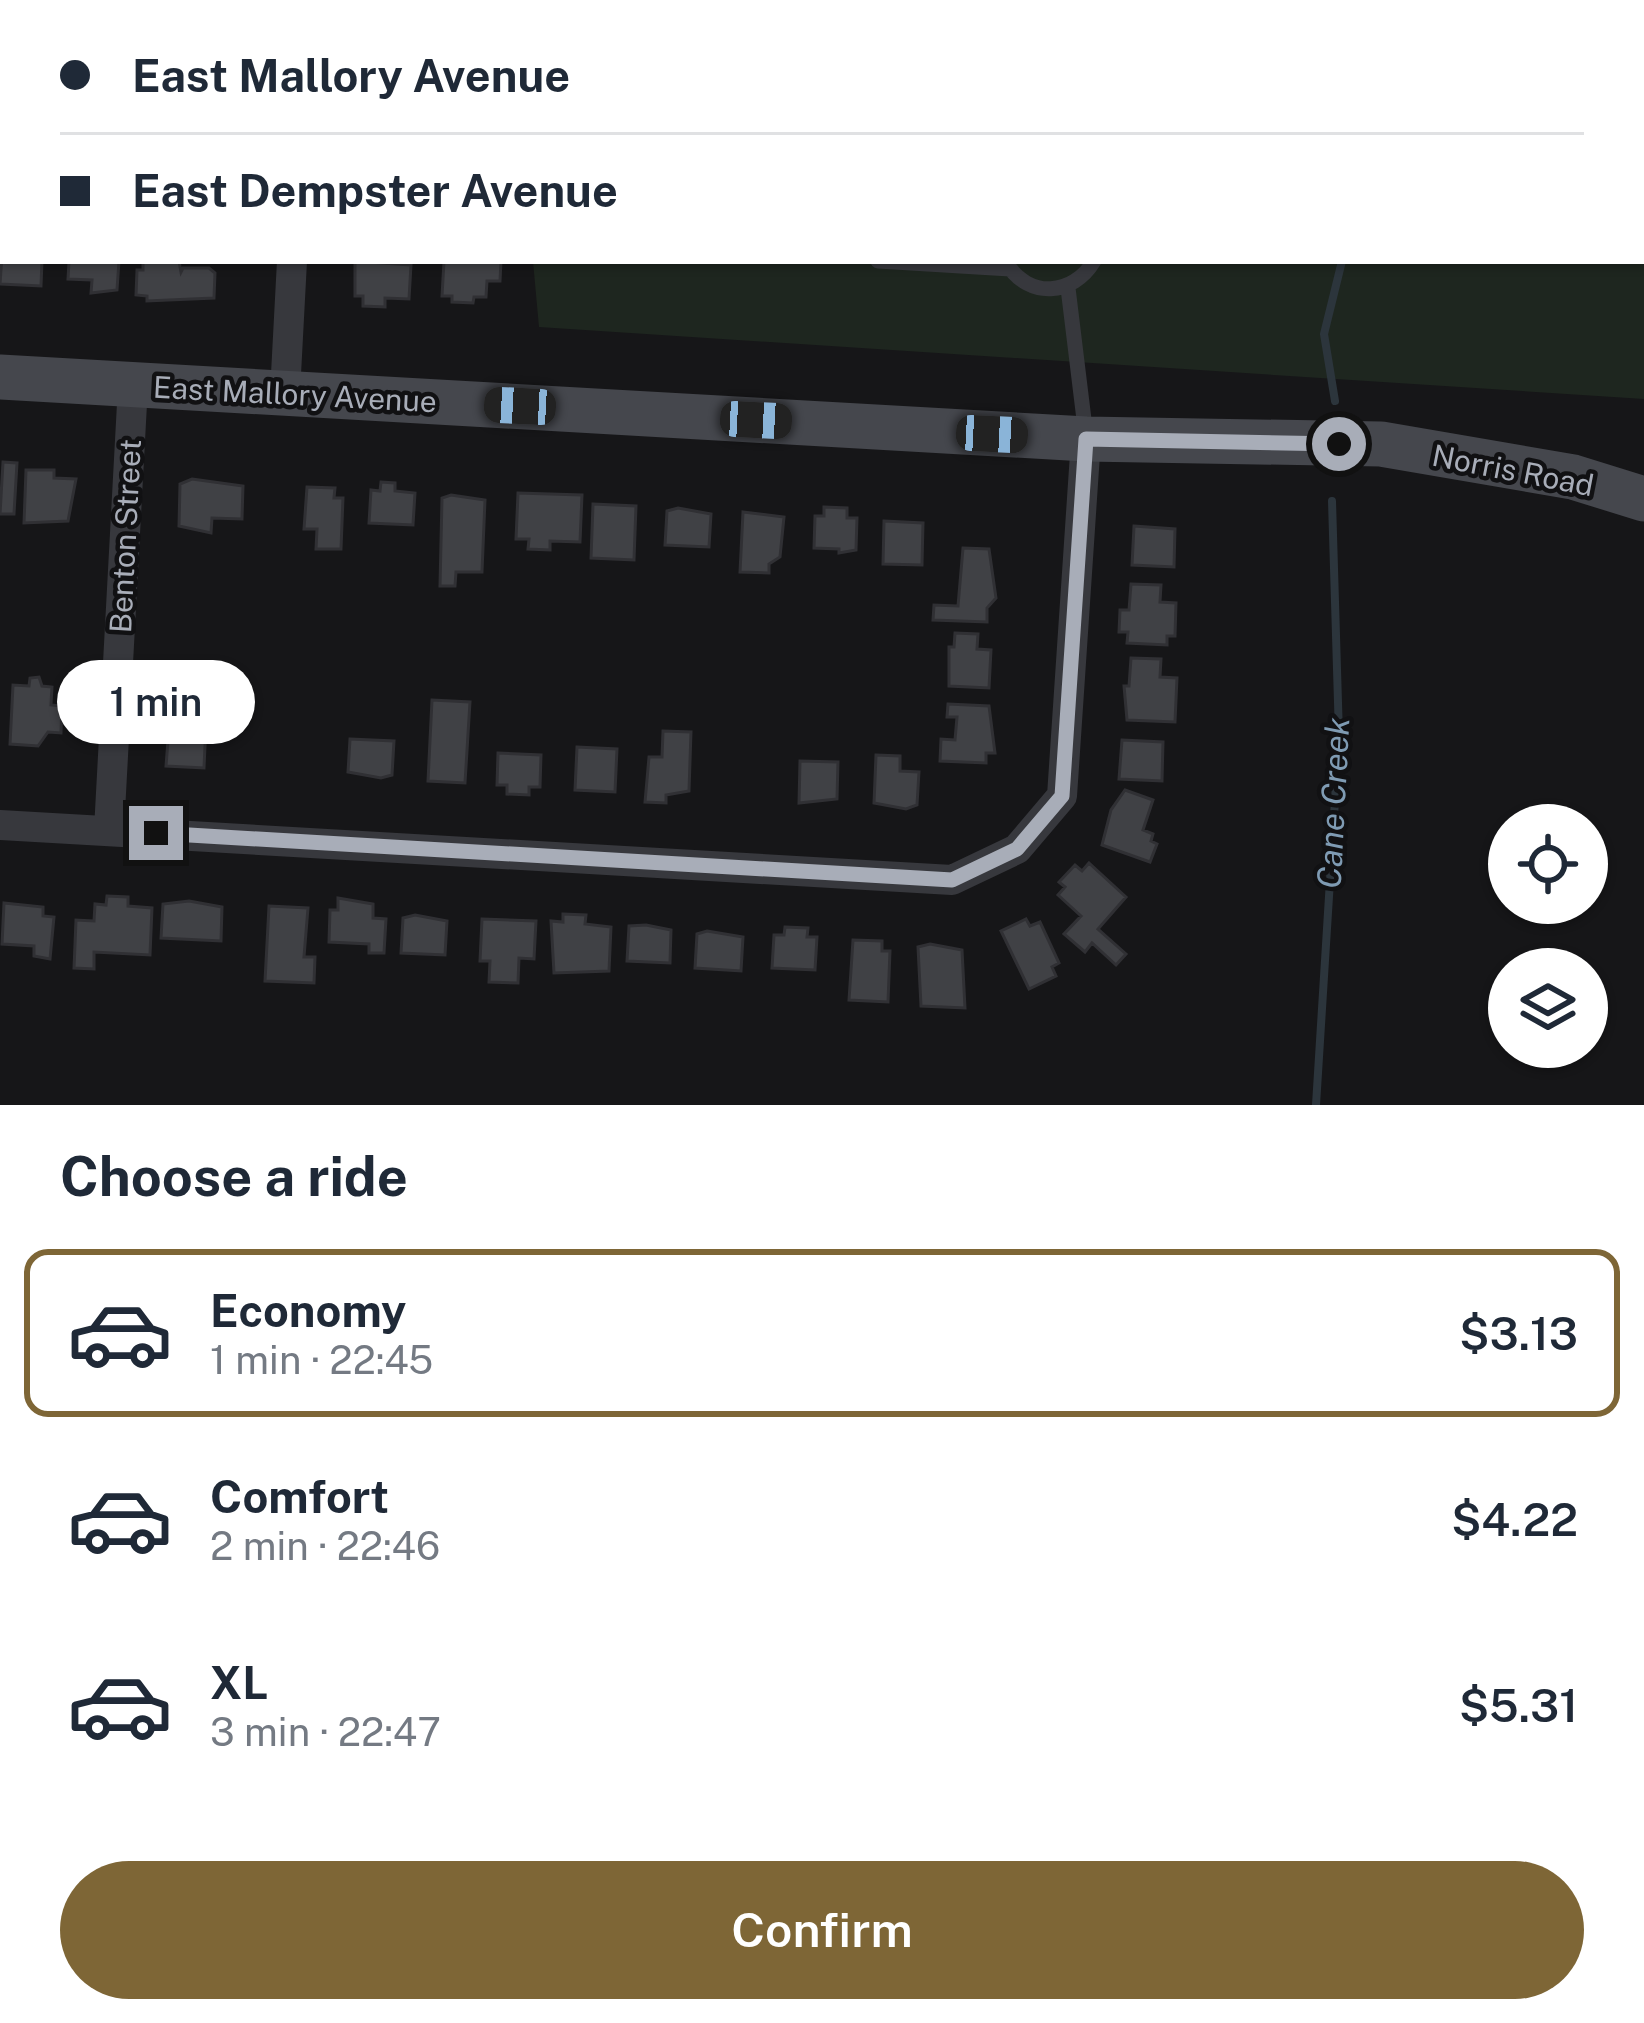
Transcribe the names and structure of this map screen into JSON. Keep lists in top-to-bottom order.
{
  "streets": {
    "main road": ["East Mallory Avenue", "Norris Road"],
    "street": ["Benton Street"]
  },
  "crossings": [
    ["East Mallory Avenue", "Norris Road"],
    ["East Mallory Avenue", "Benton Street"]
  ],
  "water": ["Cane Creek"],
  "page": {
    "banner": ["East Mallory Avenue", "East Dempster Avenue"],
    "bubble": "1 min",
    "heading": "Choose a ride",
    "list": [
      {
        "name": "Economy",
        "note": "1 min · 22:45",
        "value": "$3.13"
      },
      {
        "name": "Comfort",
        "note": "2 min · 22:46",
        "value": "$4.22"
      },
      {
        "name": "XL",
        "note": "3 min · 22:47",
        "value": "$5.31"
      }
    ],
    "buttons": "Confirm"
  }
}
